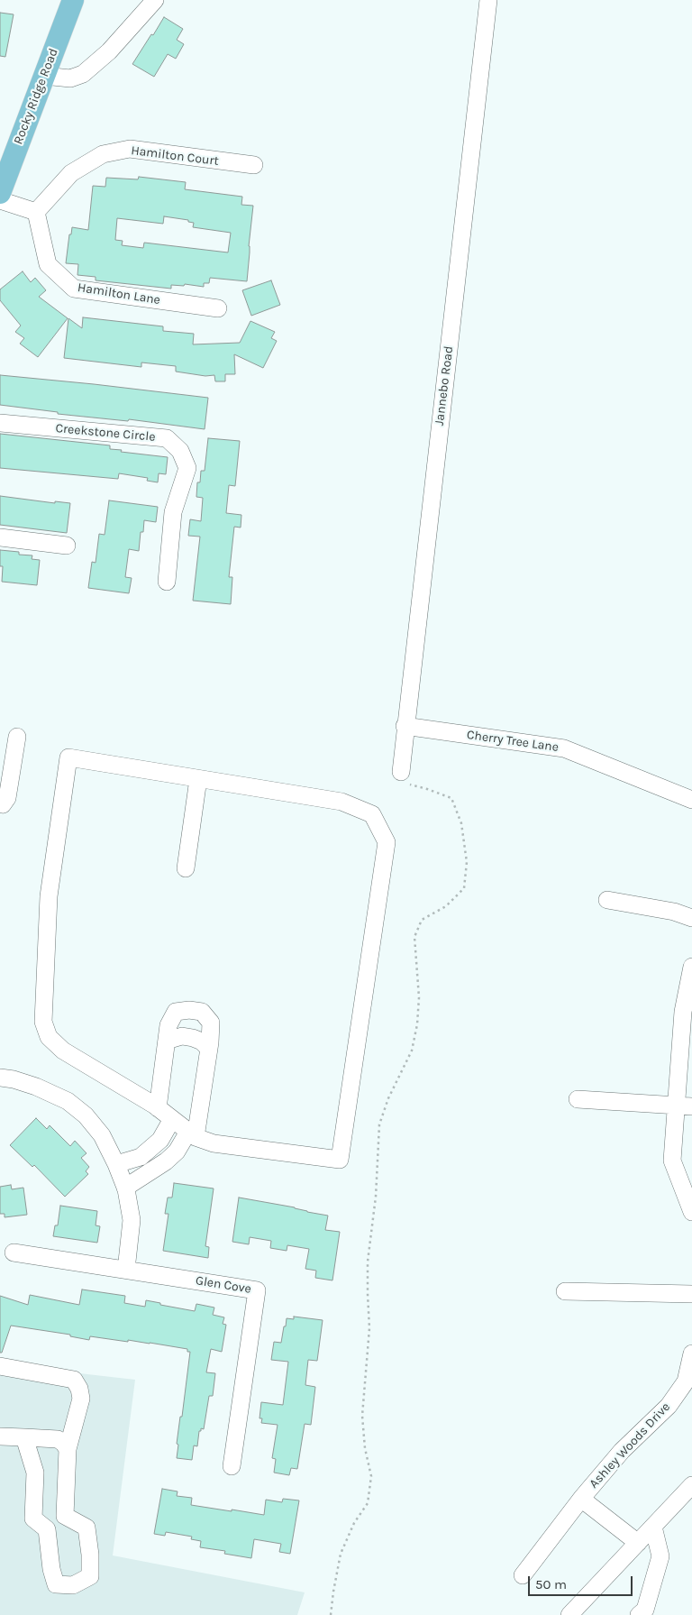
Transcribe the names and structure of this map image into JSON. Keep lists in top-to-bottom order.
{
  "streets": {
    "main road": ["Rocky Ridge Road"],
    "street": [
      "Hamilton Court",
      "Hamilton Lane",
      "Jannebo Road",
      "Creekstone Circle",
      "Cherry Tree Lane",
      "Glen Cove",
      "Ashley Woods Drive"
    ]
  },
  "crossings": [
    ["Hamilton Court", "Hamilton Lane"],
    ["Jannebo Road", "Cherry Tree Lane"]
  ],
  "scale_bar": "50 m"
}
